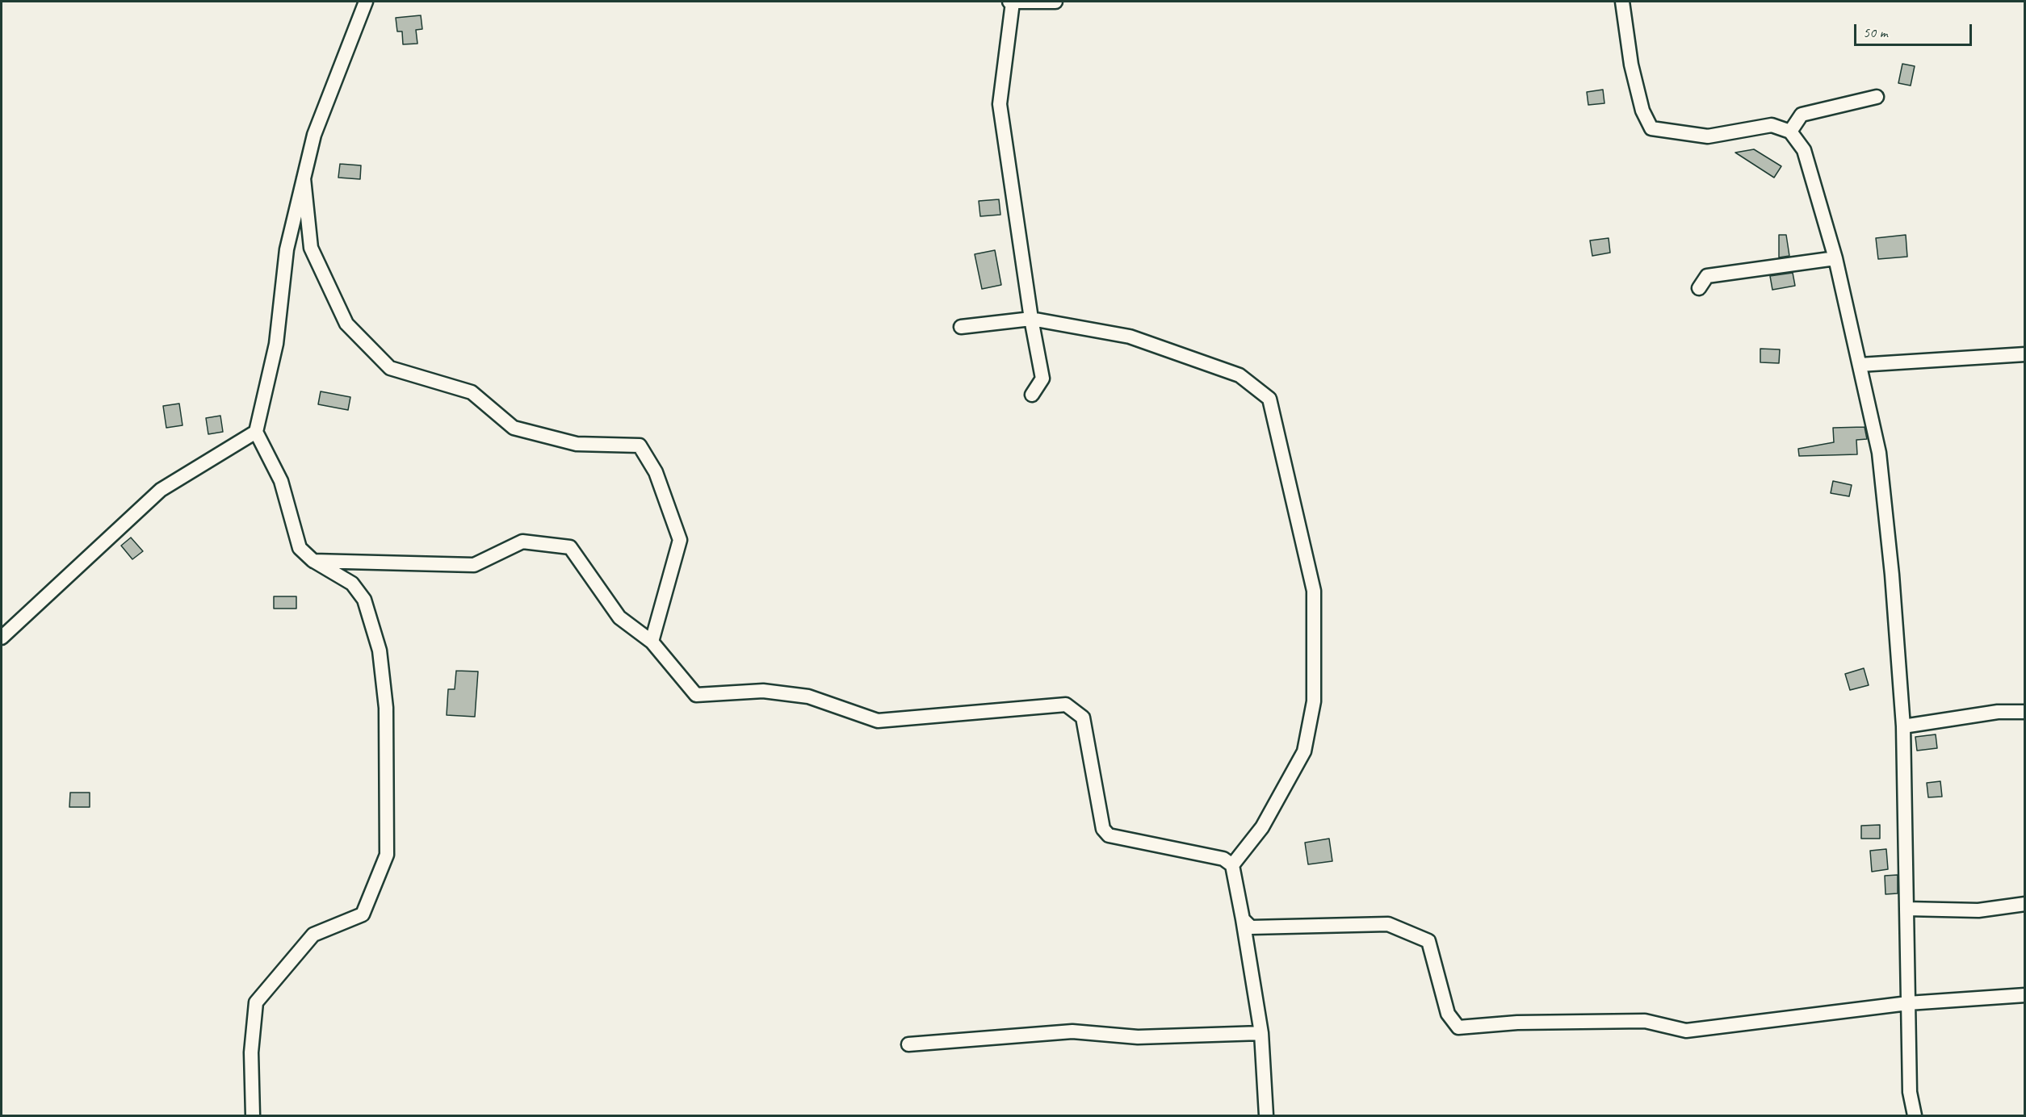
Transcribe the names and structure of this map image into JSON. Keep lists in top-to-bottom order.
{
  "scale_bar": "50 m"
}
